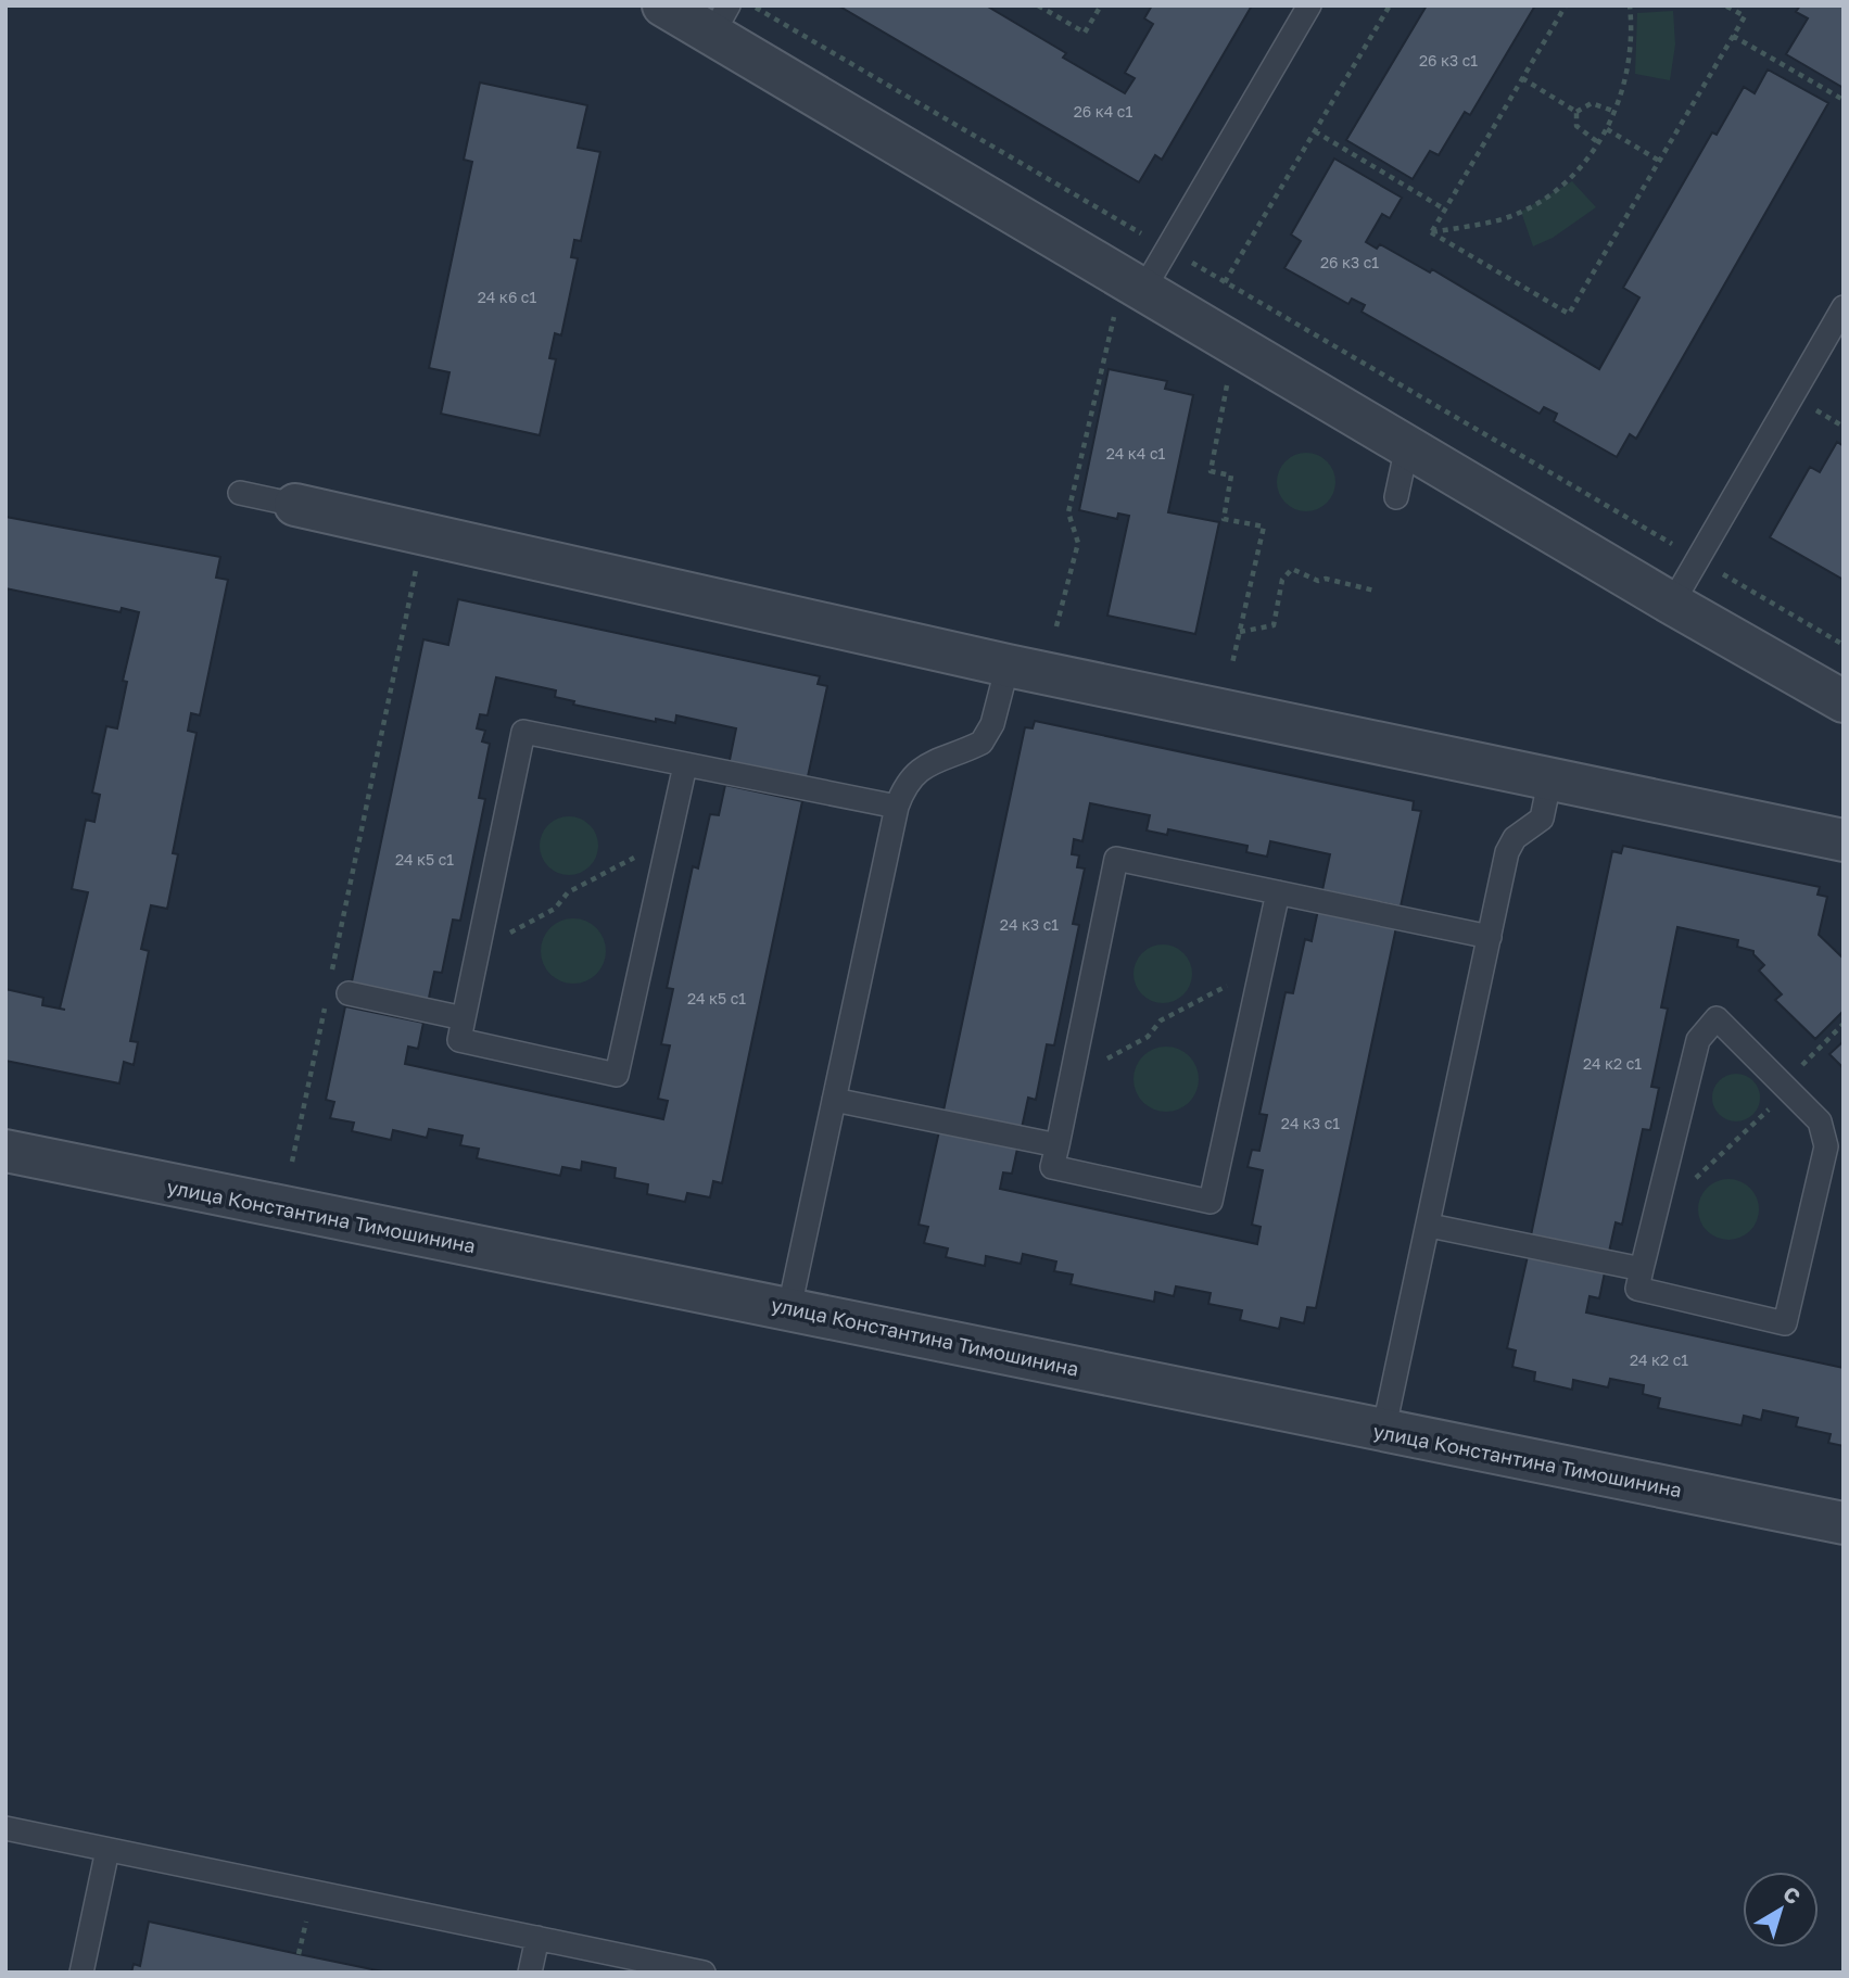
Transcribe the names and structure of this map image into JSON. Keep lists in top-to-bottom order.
{
  "streets": {
    "street": ["улица Константина Тимошинина"]
  },
  "house_numbers": [
    "26 к3 с1",
    "26 к4 с1",
    "26 к3 с1",
    "24 к6 с1",
    "24 к4 с1",
    "24 к5 с1",
    "24 к3 с1",
    "24 к5 с1",
    "24 к2 с1",
    "24 к3 с1",
    "24 к2 с1"
  ],
  "north": "top right"
}
